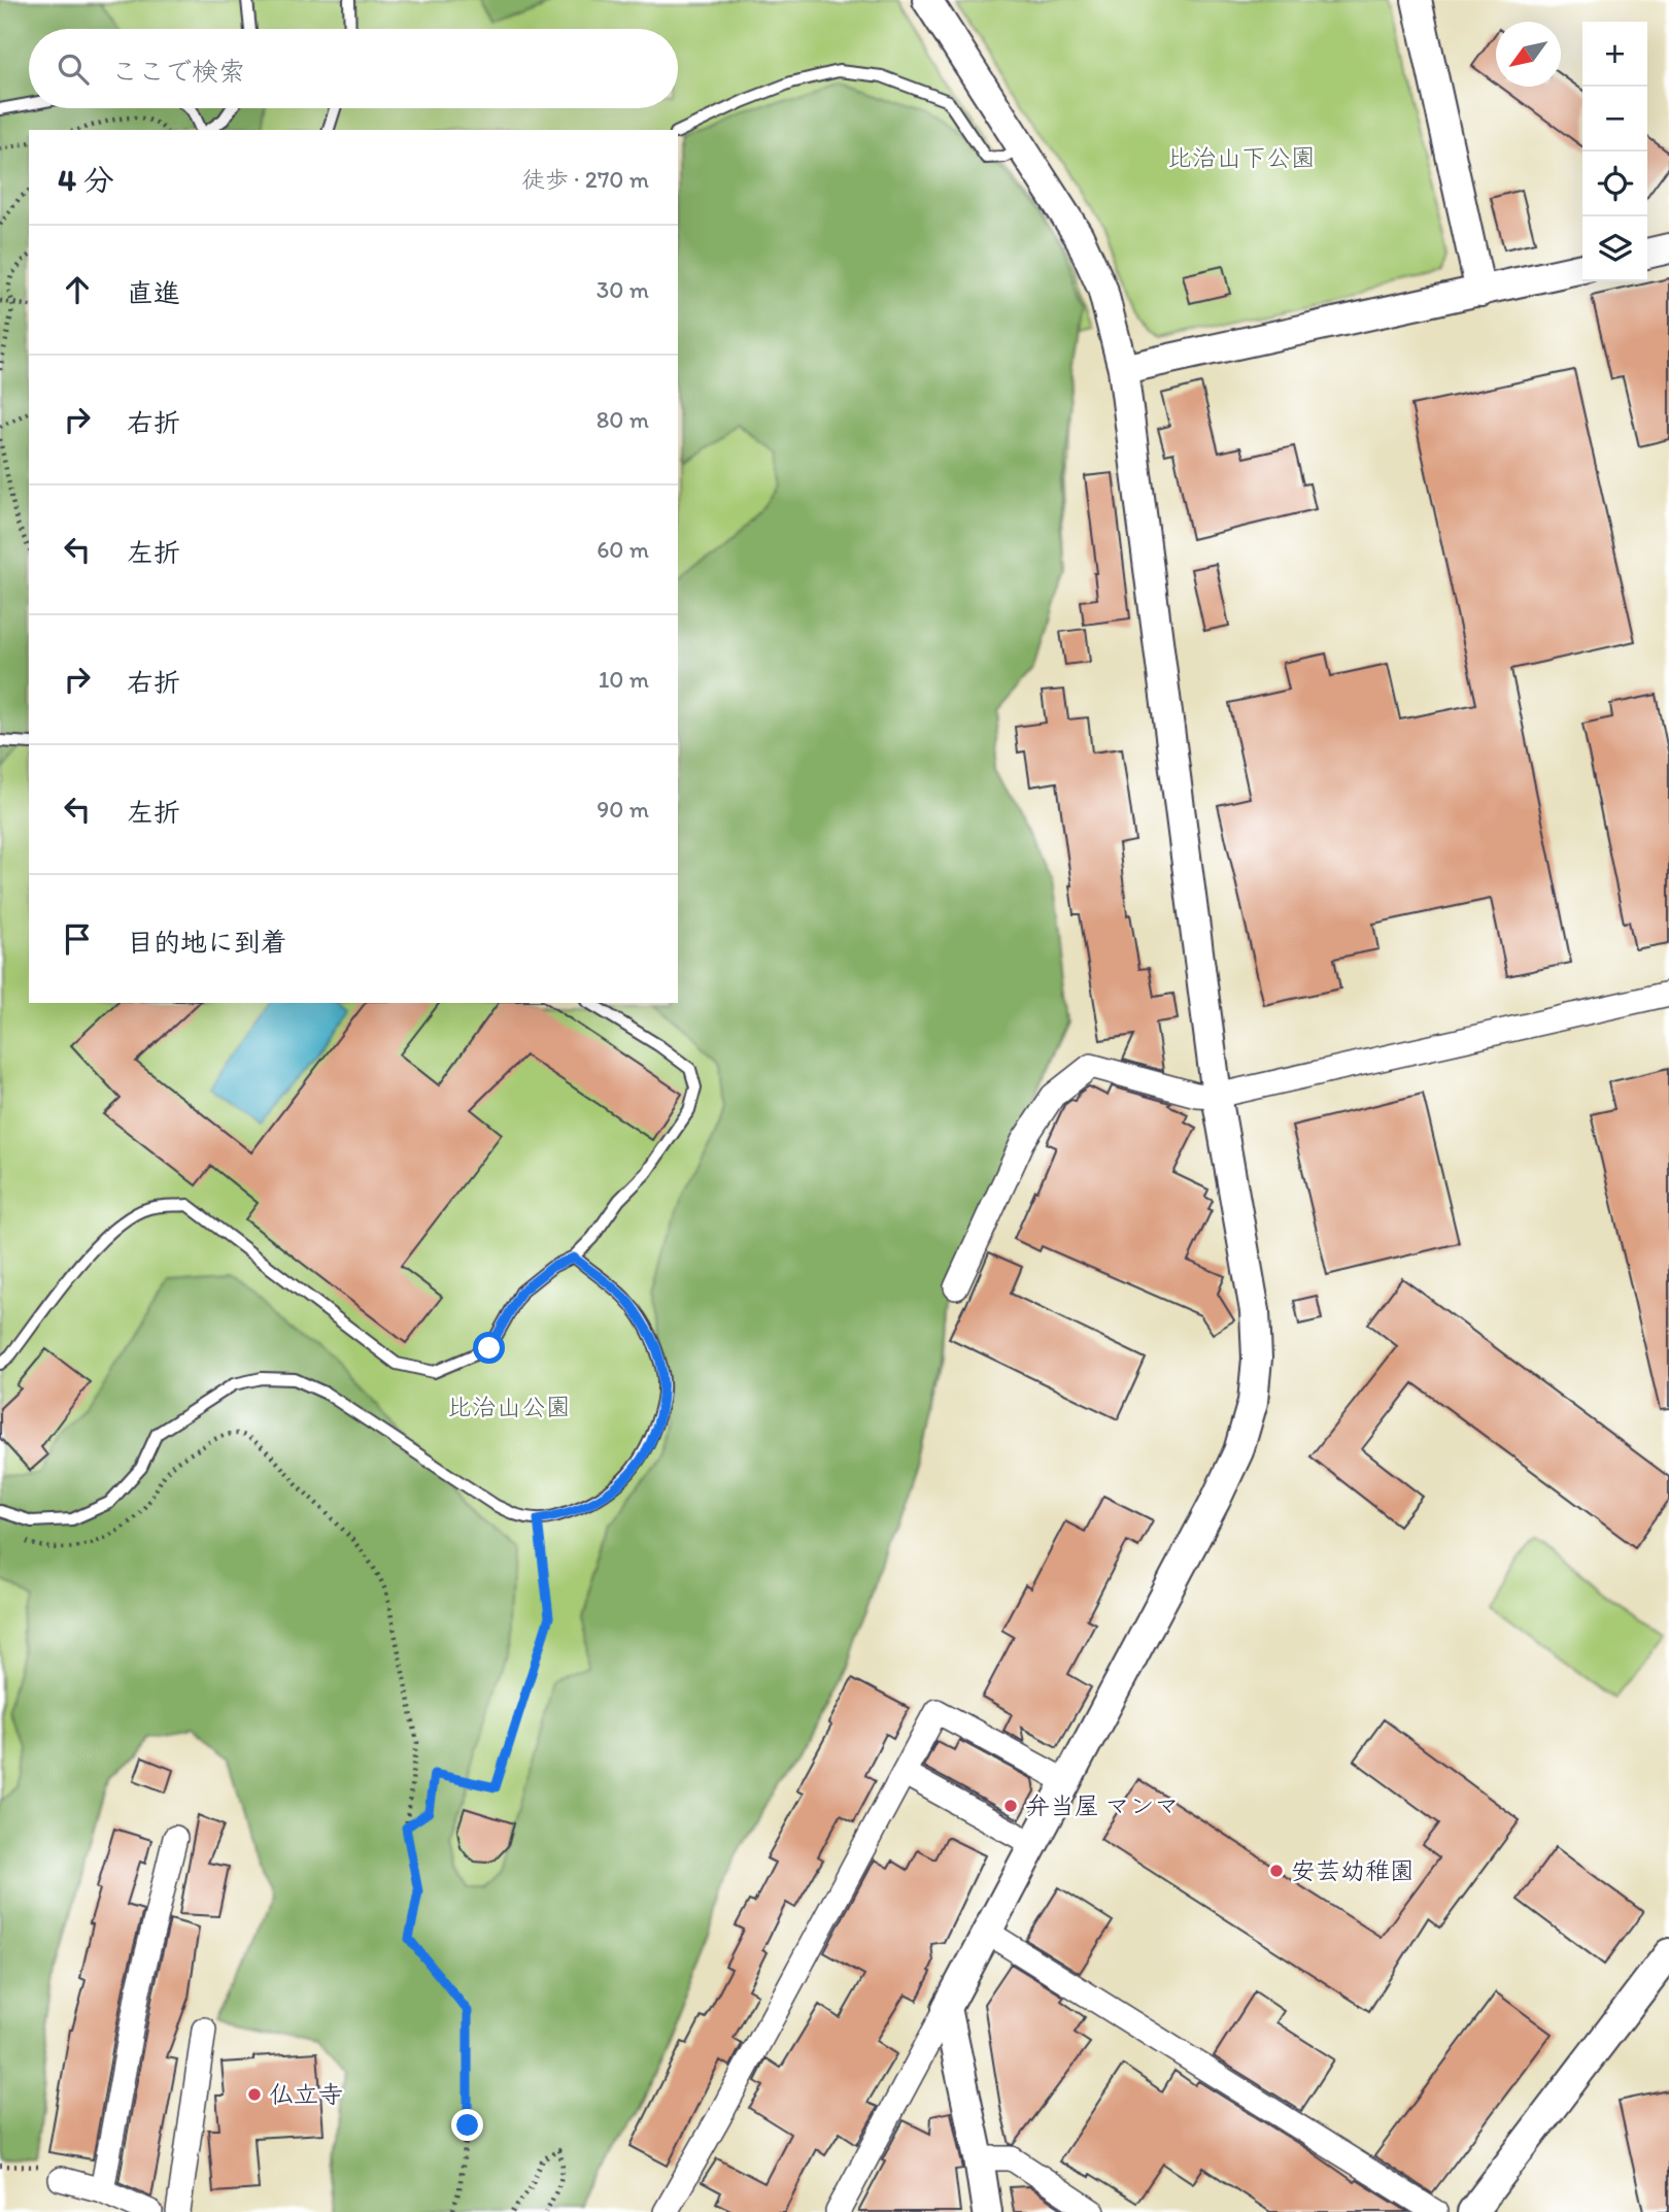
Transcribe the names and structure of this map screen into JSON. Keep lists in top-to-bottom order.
{
  "parks": ["比治山下公園", "比治山公園"],
  "places": ["弁当屋 マンマ", "安芸幼稚園", "仏立寺"],
  "north": "bottom left",
  "page": {
    "map_buttons": ["+", "−"],
    "search": "ここで検索",
    "heading": ["4 分", "徒歩 · 270 m"],
    "list": [
      ["直進", "30 m"],
      ["右折", "80 m"],
      ["左折", "60 m"],
      ["右折", "10 m"],
      ["左折", "90 m"],
      "目的地に到着"
    ]
  }
}
